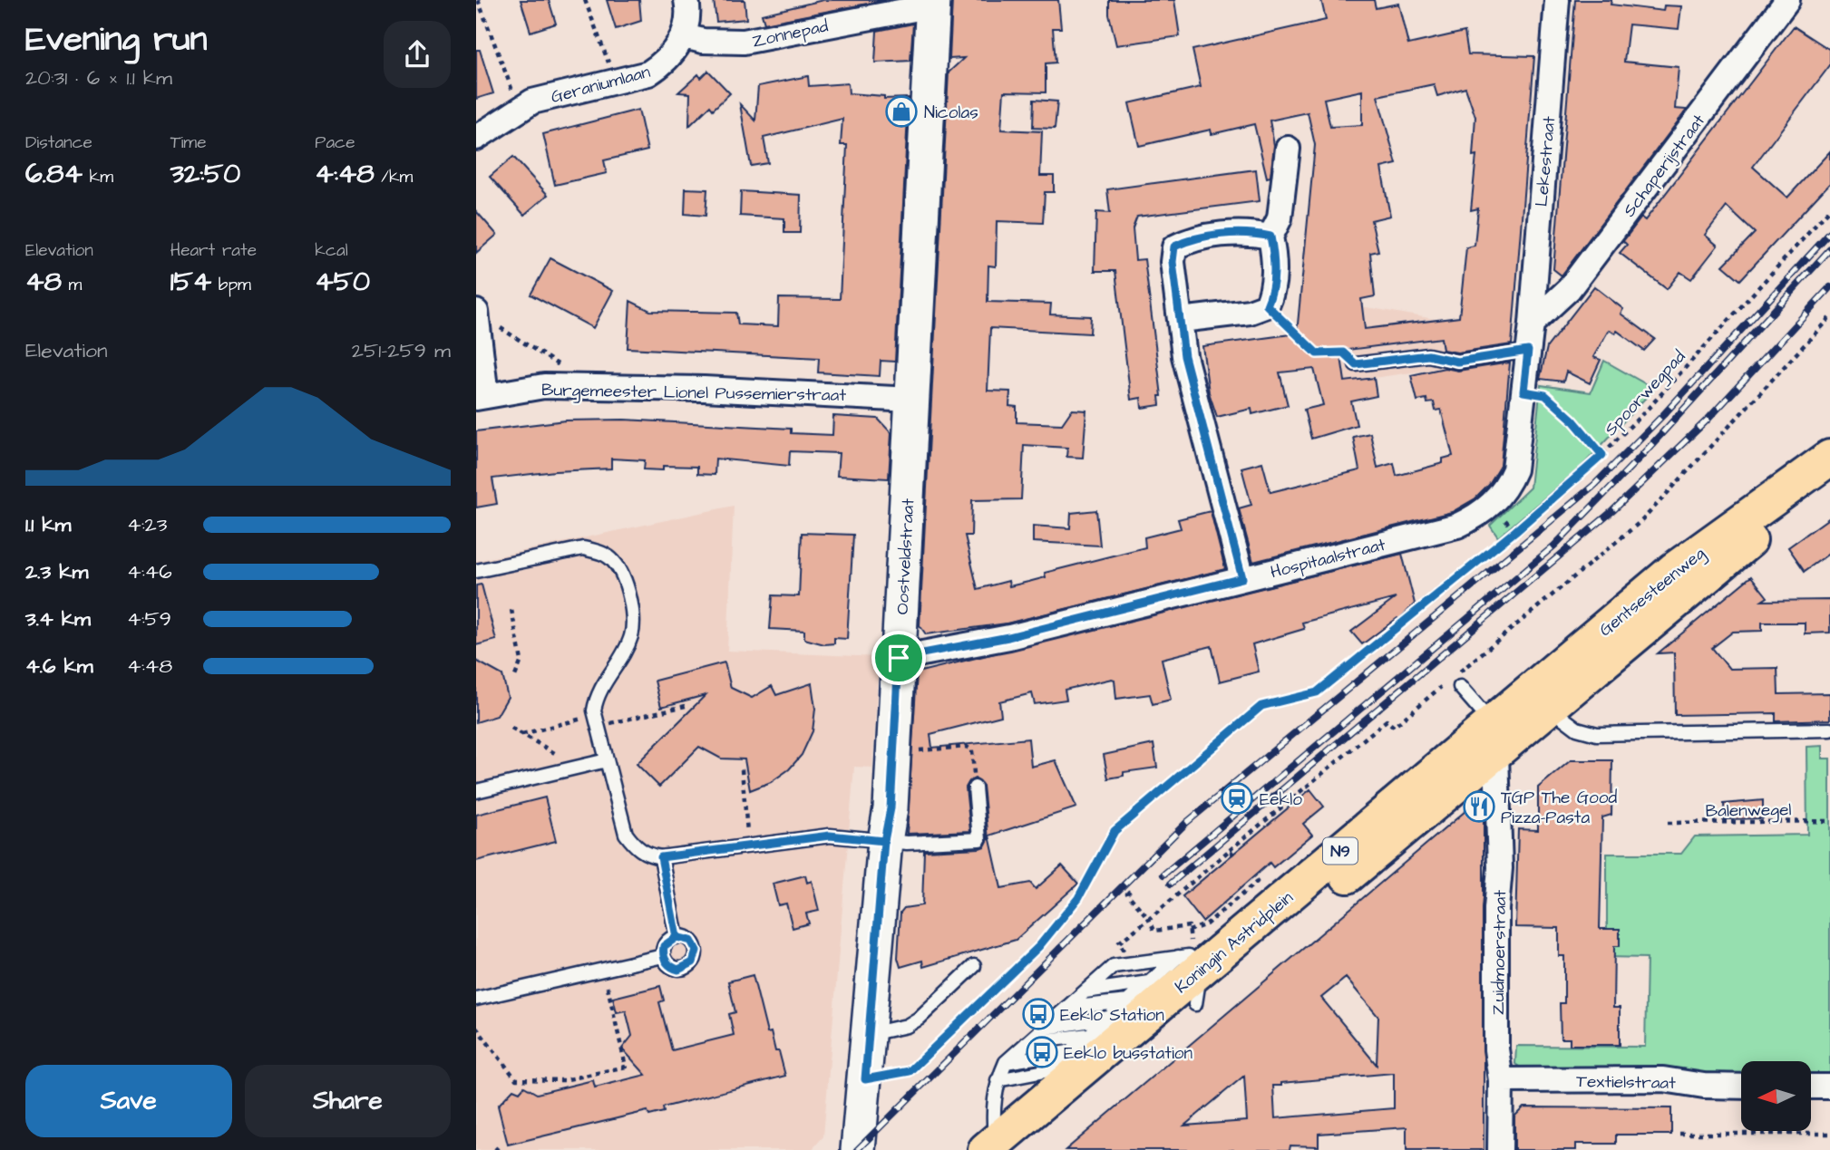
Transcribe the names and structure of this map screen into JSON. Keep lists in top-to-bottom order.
{
  "streets": {
    "main road": ["Gentsesteenweg", "N9", "Koningin Astridplein"],
    "street": [
      "Zonnepad",
      "Geraniumlaan",
      "Lekestraat",
      "Schaperijstraat",
      "Burgemeester Lionel Pussemierstraat",
      "Oostveldstraat",
      "Hospitaalstraat",
      "Zuidmoerstraat",
      "Textielstraat"
    ],
    "path": ["Spoorwegpad", "Balenwegel"]
  },
  "crossings": [
    ["Zonnepad", "Geraniumlaan"],
    ["Zonnepad", "Oostveldstraat"],
    ["Lekestraat", "Schaperijstraat"],
    ["Lekestraat", "Hospitaalstraat"],
    ["Schaperijstraat", "Hospitaalstraat"],
    ["Burgemeester Lionel Pussemierstraat", "Oostveldstraat"],
    ["Spoorwegpad", "Oostveldstraat"],
    ["Oostveldstraat", "Hospitaalstraat"],
    ["Gentsesteenweg", "Koningin Astridplein"],
    ["Gentsesteenweg", "Zuidmoerstraat"],
    ["Koningin Astridplein", "Zuidmoerstraat"],
    ["Zuidmoerstraat", "Textielstraat"]
  ],
  "places": {
    "shop": ["Nicolas"],
    "station": ["Eeklo"],
    "restaurant": ["TGP The Good Pizza-Pasta"],
    "bus stop": ["Eeklo Station", "Eeklo busstation"]
  },
  "north": "left",
  "page": {
    "heading": ["Evening run", "20:31 · 6 × 1.1 km"],
    "stats": [
      ["Distance", "6.84 km"],
      ["Time", "32:50"],
      ["Pace", "4:48 /km"],
      ["Elevation", "48 m"],
      ["Heart rate", "154 bpm"],
      ["kcal", "450"]
    ],
    "chart": ["Elevation", "251–259 m"],
    "list": [
      {
        "name": "1.1 km",
        "note": "4:23"
      },
      {
        "name": "2.3 km",
        "note": "4:46"
      },
      {
        "name": "3.4 km",
        "note": "4:59"
      },
      {
        "name": "4.6 km",
        "note": "4:48"
      }
    ],
    "buttons": ["Save", "Share"]
  }
}
